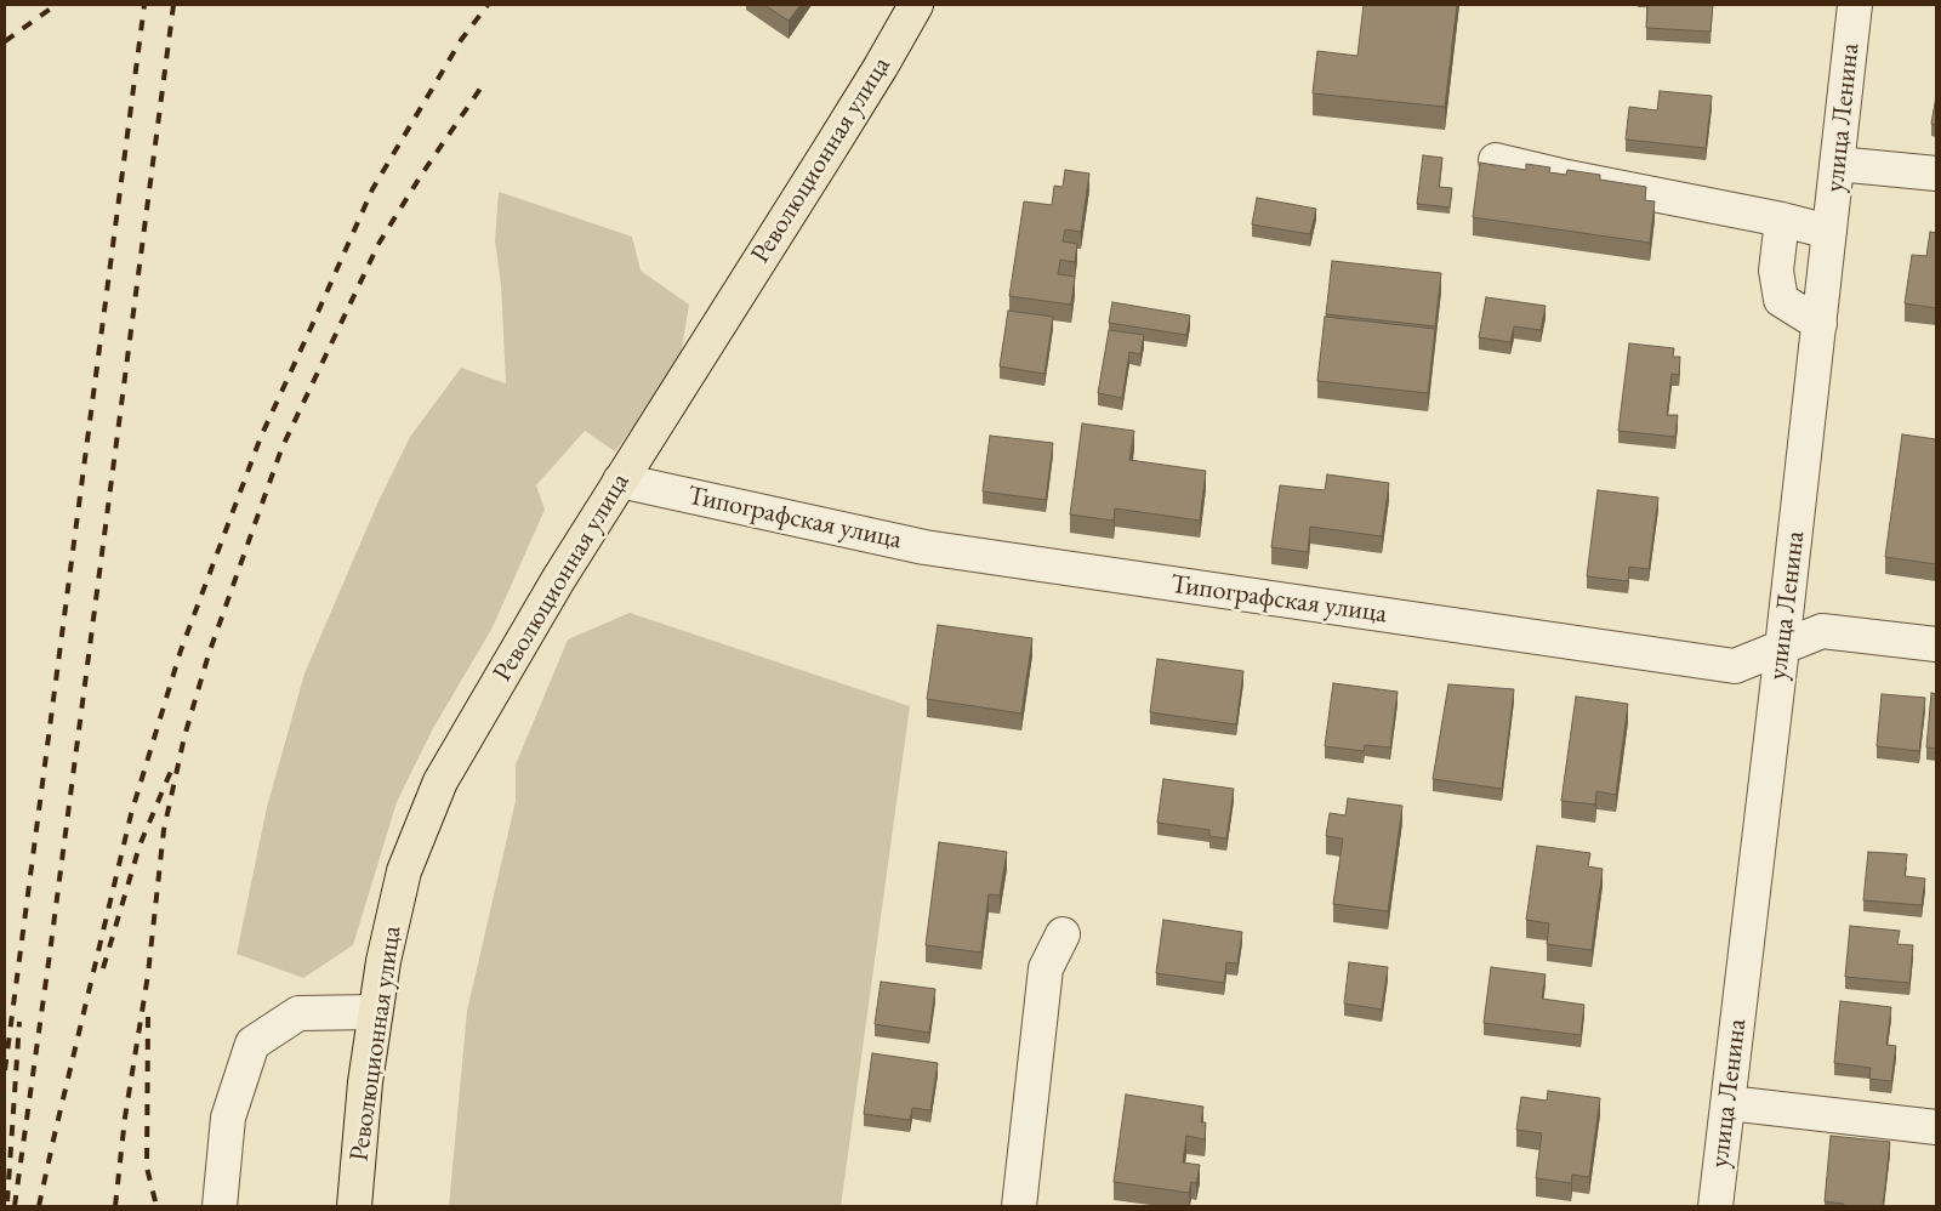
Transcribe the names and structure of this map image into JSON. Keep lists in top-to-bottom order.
{
  "streets": {
    "main road": ["Революционная улица"],
    "street": ["улица Ленина", "Типографская улица"]
  },
  "crossings": [
    ["улица Ленина", "Типографская улица"],
    ["Революционная улица", "Типографская улица"]
  ]
}
